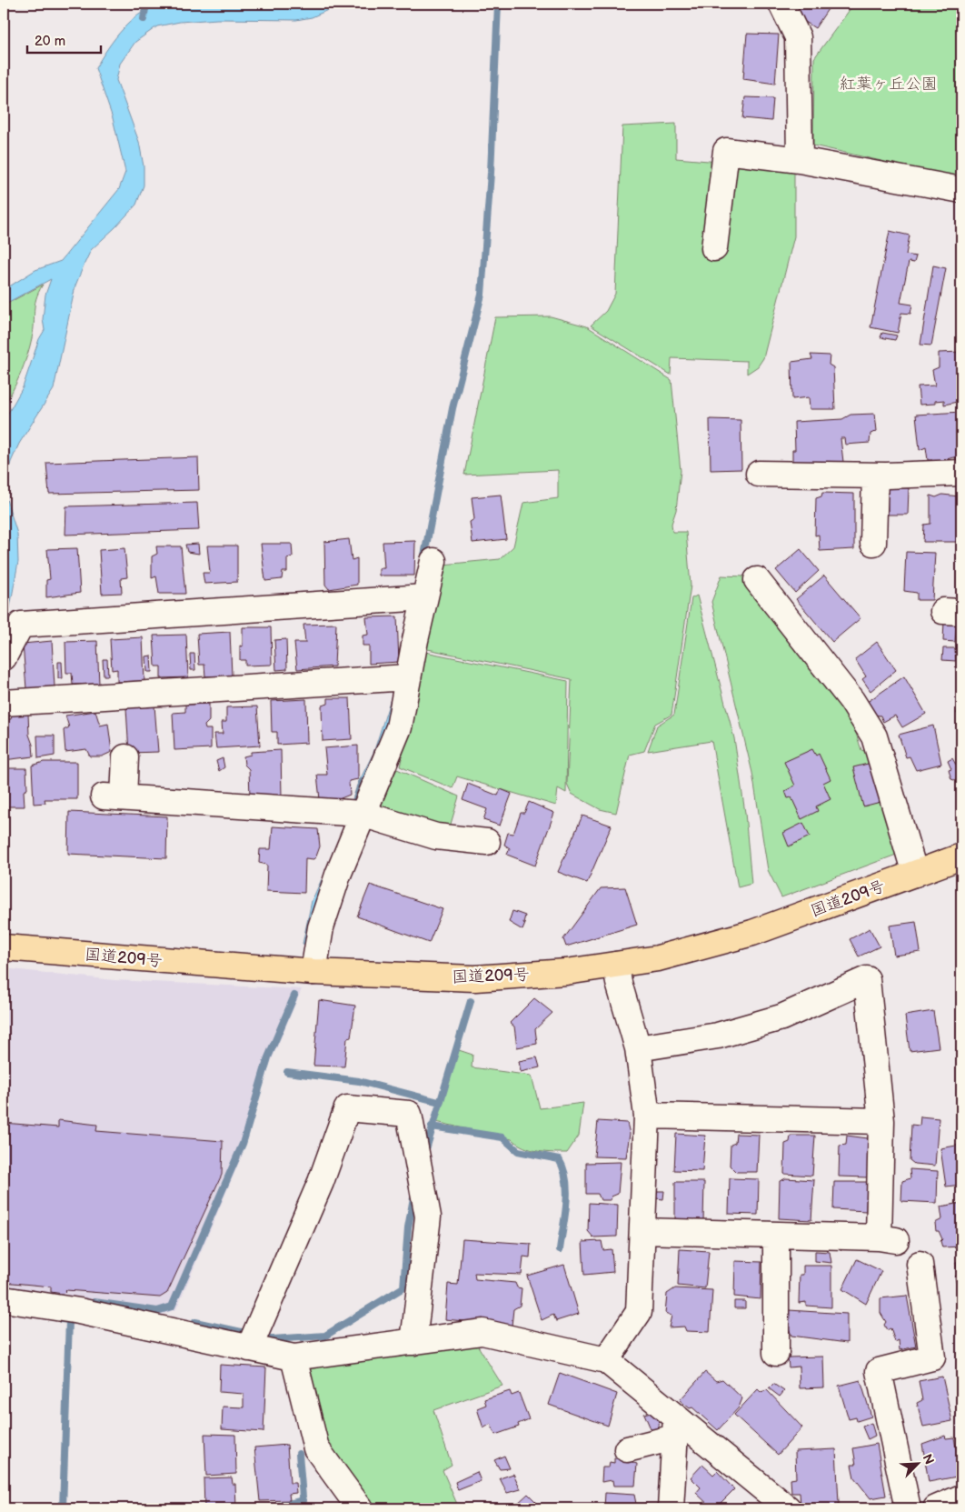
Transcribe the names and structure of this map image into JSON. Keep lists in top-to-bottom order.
{
  "streets": {
    "highway": ["国道209号"]
  },
  "parks": ["紅葉ヶ丘公園"],
  "scale_bar": "20 m",
  "north": "top right"
}
